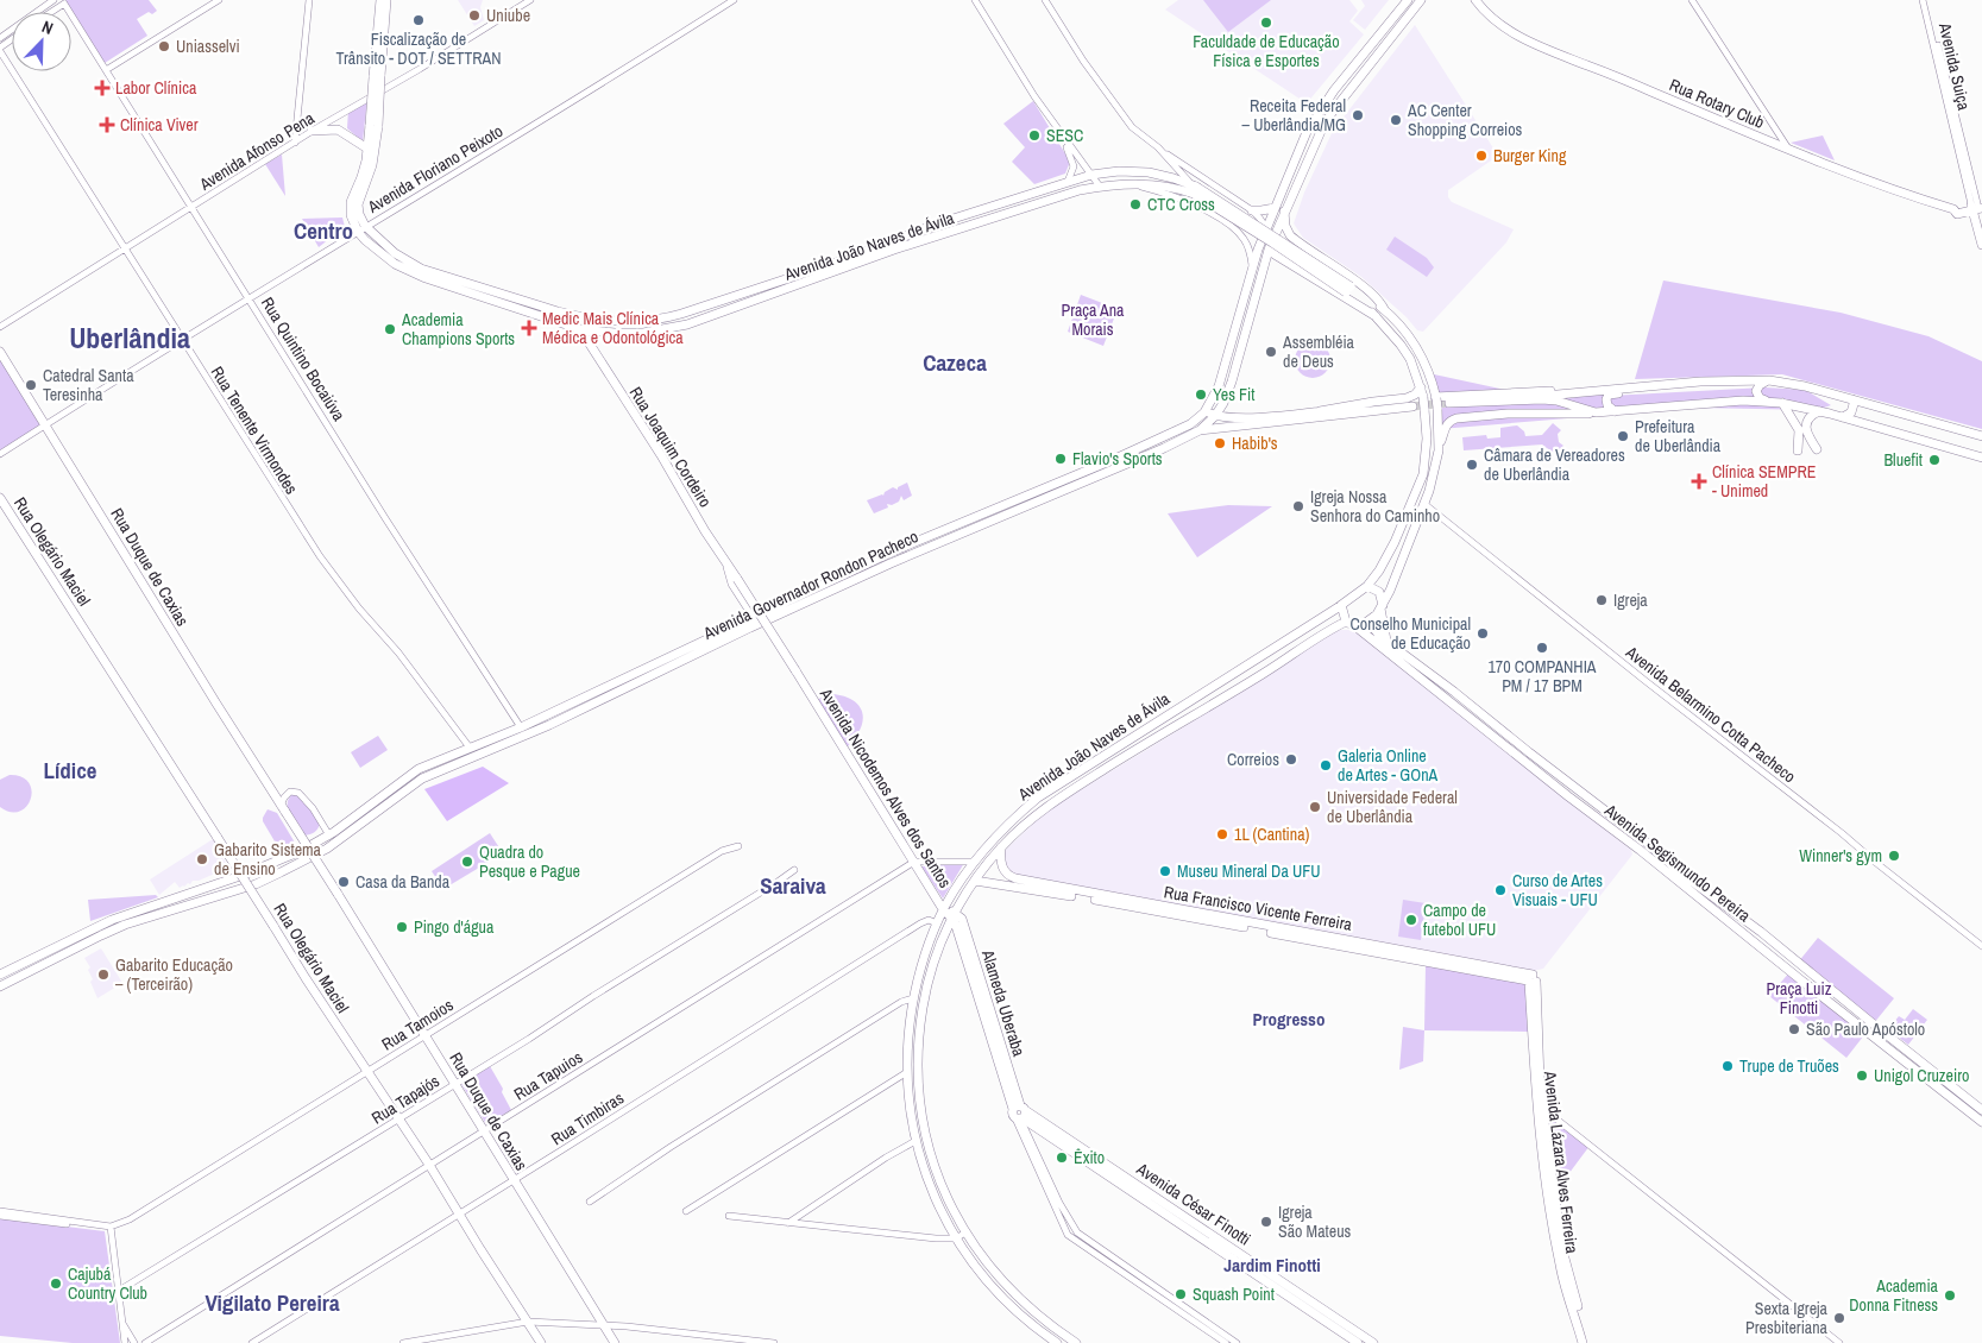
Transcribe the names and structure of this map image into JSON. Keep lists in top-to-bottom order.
{
  "streets": {
    "main road": [
      "Avenida Suiça",
      "Rua Rotary Club",
      "Avenida João Naves de Ávila",
      "Rua Joaquim Cordeiro",
      "Rua Olegário Maciel",
      "Rua Duque de Caxias",
      "Avenida Governador Rondon Pacheco",
      "Avenida Nicodemos Alves dos Santos",
      "Avenida Segismundo Pereira",
      "Rua Francisco Vicente Ferreira",
      "Alameda Uberaba",
      "Avenida Lázara Alves Ferreira",
      "Avenida César Finotti"
    ],
    "street": [
      "Avenida Afonso Pena",
      "Avenida Floriano Peixoto",
      "Rua Quintino Bocaiúva",
      "Rua Tenente Virmondes",
      "Avenida Belarmino Cotta Pacheco",
      "Rua Tamoios",
      "Rua Tapuios",
      "Rua Tapajós",
      "Rua Timbiras"
    ]
  },
  "crossings": [
    ["Avenida Suiça", "Rua Rotary Club"],
    ["Avenida Afonso Pena", "Rua Quintino Bocaiúva"],
    ["Avenida Afonso Pena", "Rua Tenente Virmondes"],
    ["Avenida Floriano Peixoto", "Avenida João Naves de Ávila"],
    ["Avenida Floriano Peixoto", "Rua Quintino Bocaiúva"],
    ["Avenida Floriano Peixoto", "Rua Tenente Virmondes"],
    ["Avenida Floriano Peixoto", "Rua Duque de Caxias"],
    ["Avenida João Naves de Ávila", "Rua Joaquim Cordeiro"],
    ["Avenida João Naves de Ávila", "Avenida Governador Rondon Pacheco"],
    ["Avenida João Naves de Ávila", "Avenida Belarmino Cotta Pacheco"],
    ["Avenida João Naves de Ávila", "Avenida Nicodemos Alves dos Santos"],
    ["Avenida João Naves de Ávila", "Avenida Segismundo Pereira"],
    ["Avenida João Naves de Ávila", "Rua Francisco Vicente Ferreira"],
    ["Avenida João Naves de Ávila", "Alameda Uberaba"],
    ["Avenida João Naves de Ávila", "Rua Timbiras"],
    ["Rua Quintino Bocaiúva", "Avenida Governador Rondon Pacheco"],
    ["Rua Tenente Virmondes", "Avenida Governador Rondon Pacheco"],
    ["Rua Joaquim Cordeiro", "Avenida Nicodemos Alves dos Santos"],
    ["Rua Olegário Maciel", "Rua Tamoios"],
    ["Rua Olegário Maciel", "Rua Tapuios"],
    ["Rua Olegário Maciel", "Rua Tapajós"],
    ["Rua Olegário Maciel", "Rua Timbiras"],
    ["Rua Duque de Caxias", "Rua Tamoios"],
    ["Rua Duque de Caxias", "Rua Tapuios"],
    ["Rua Duque de Caxias", "Rua Tapajós"],
    ["Rua Duque de Caxias", "Rua Timbiras"],
    ["Avenida Nicodemos Alves dos Santos", "Rua Tapuios"],
    ["Rua Francisco Vicente Ferreira", "Avenida Lázara Alves Ferreira"],
    ["Alameda Uberaba", "Avenida César Finotti"]
  ],
  "districts": [
    "Centro",
    "Uberlândia",
    "Cazeca",
    "Lídice",
    "Saraiva",
    "Progresso",
    "Jardim Finotti",
    "Vigilato Pereira"
  ],
  "parks": ["Praça Ana Morais", "Praça Luiz Finotti"],
  "places": {
    "other": [
      "Uniube",
      "Fiscalização de Trânsito - DOT / SETTRAN",
      "Faculdade de Educação Física e Esportes",
      "Uniasselvi",
      "Receita Federal – Uberlândia/MG",
      "AC Center Shopping Correios",
      "SESC",
      "Burger King",
      "CTC Cross",
      "Academia Champions Sports",
      "Assembléia de Deus",
      "Catedral Santa Teresinha",
      "Yes Fit",
      "Prefeitura de Uberlândia",
      "Habib's",
      "Flavio's Sports",
      "Bluefit",
      "Câmara de Vereadores de Uberlândia",
      "Igreja Nossa Senhora do Caminho",
      "Igreja",
      "Conselho Municipal de Educação",
      "170 COMPANHIA PM / 17 BPM",
      "Correios",
      "Galeria Online de Artes - GOnA",
      "Universidade Federal de Uberlândia",
      "1L (Cantina)",
      "Winner's gym",
      "Gabarito Sistema de Ensino",
      "Quadra do Pesque e Pague",
      "Museu Mineral Da UFU",
      "Casa da Banda",
      "Curso de Artes Visuais - UFU",
      "Campo de futebol UFU",
      "Pingo d'água",
      "Gabarito Educação – (Terceirão)",
      "São Paulo Apóstolo",
      "Trupe de Truões",
      "Unigol Cruzeiro",
      "Êxito",
      "Igreja São Mateus",
      "Cajubá Country Club",
      "Squash Point",
      "Academia Donna Fitness",
      "Sexta Igreja Presbiteriana"
    ],
    "health": [
      "Labor Clínica",
      "Clínica Viver",
      "Medic Mais Clínica Médica e Odontológica",
      "Clínica SEMPRE - Unimed"
    ]
  },
  "north": "top right"
}
